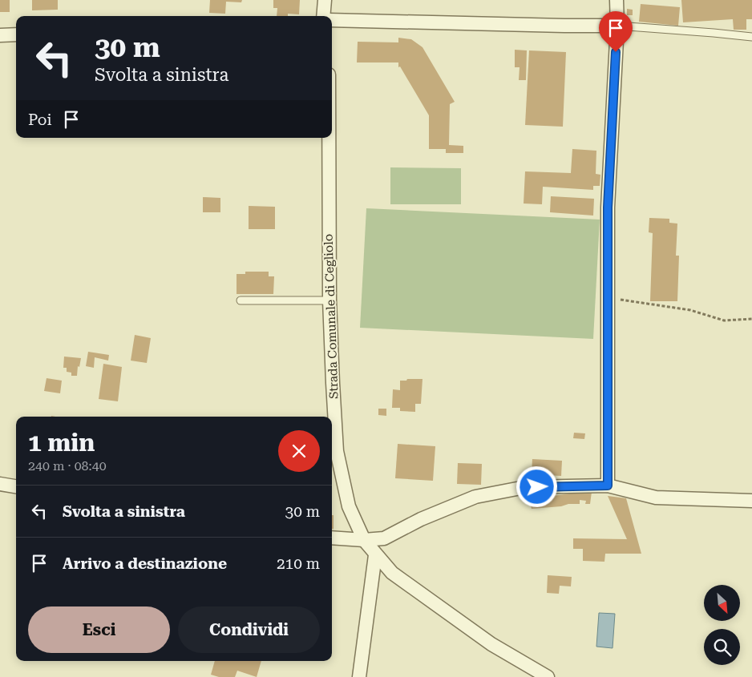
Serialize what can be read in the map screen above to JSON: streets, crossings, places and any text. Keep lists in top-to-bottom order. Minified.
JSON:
{"streets":{"street":["Strada Comunale di Cegliolo"]},"north":"bottom right","page":{"turn":["30 m","Svolta a sinistra"],"then":"Poi","heading":["1 min","240 m · 08:40"],"list":[{"name":"Svolta a sinistra","value":"30 m"},{"name":"Arrivo a destinazione","value":"210 m"}],"buttons":["Esci","Condividi"]}}
